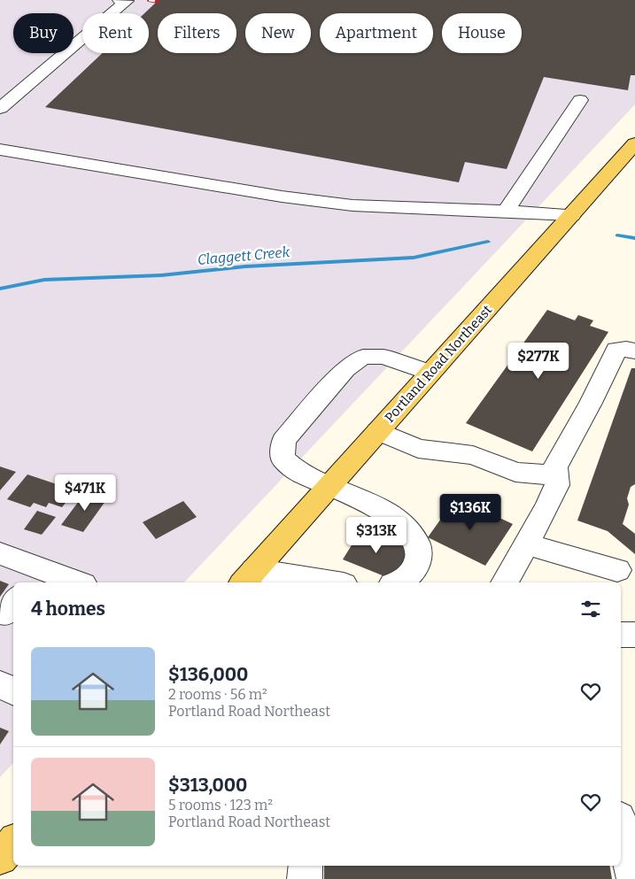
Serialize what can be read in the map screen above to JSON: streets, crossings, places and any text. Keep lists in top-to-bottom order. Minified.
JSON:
{"streets":{"main road":["Portland Road Northeast"]},"water":["Claggett Creek"],"page":{"chip":["Buy","Rent","Filters","New","Apartment","House"],"price":["$277K","$471K","$136K","$313K"],"heading":"4 homes","list":[{"name":"$136,000","note":"2 rooms · 56 m² · Portland Road Northeast"},{"name":"$313,000","note":"5 rooms · 123 m² · Portland Road Northeast"}]}}
